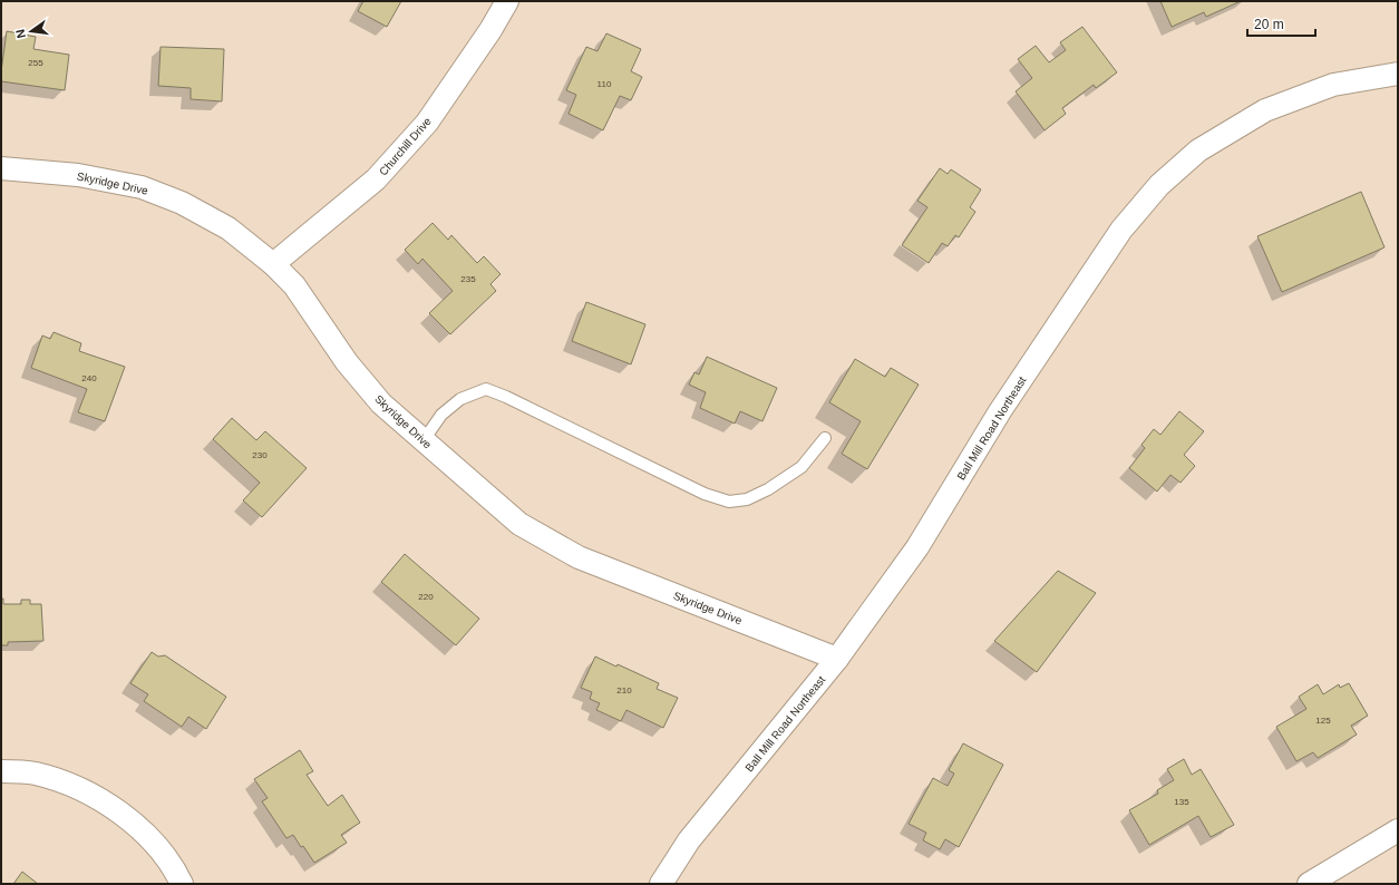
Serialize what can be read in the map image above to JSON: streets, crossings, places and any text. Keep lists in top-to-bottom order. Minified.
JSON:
{"streets":{"street":["Churchill Drive","Skyridge Drive","Ball Mill Road Northeast"]},"crossings":[["Churchill Drive","Skyridge Drive"],["Skyridge Drive","Ball Mill Road Northeast"]],"house_numbers":["255","110","235","240","230","220","210","125","135"],"scale_bar":"20 m","north":"left"}
